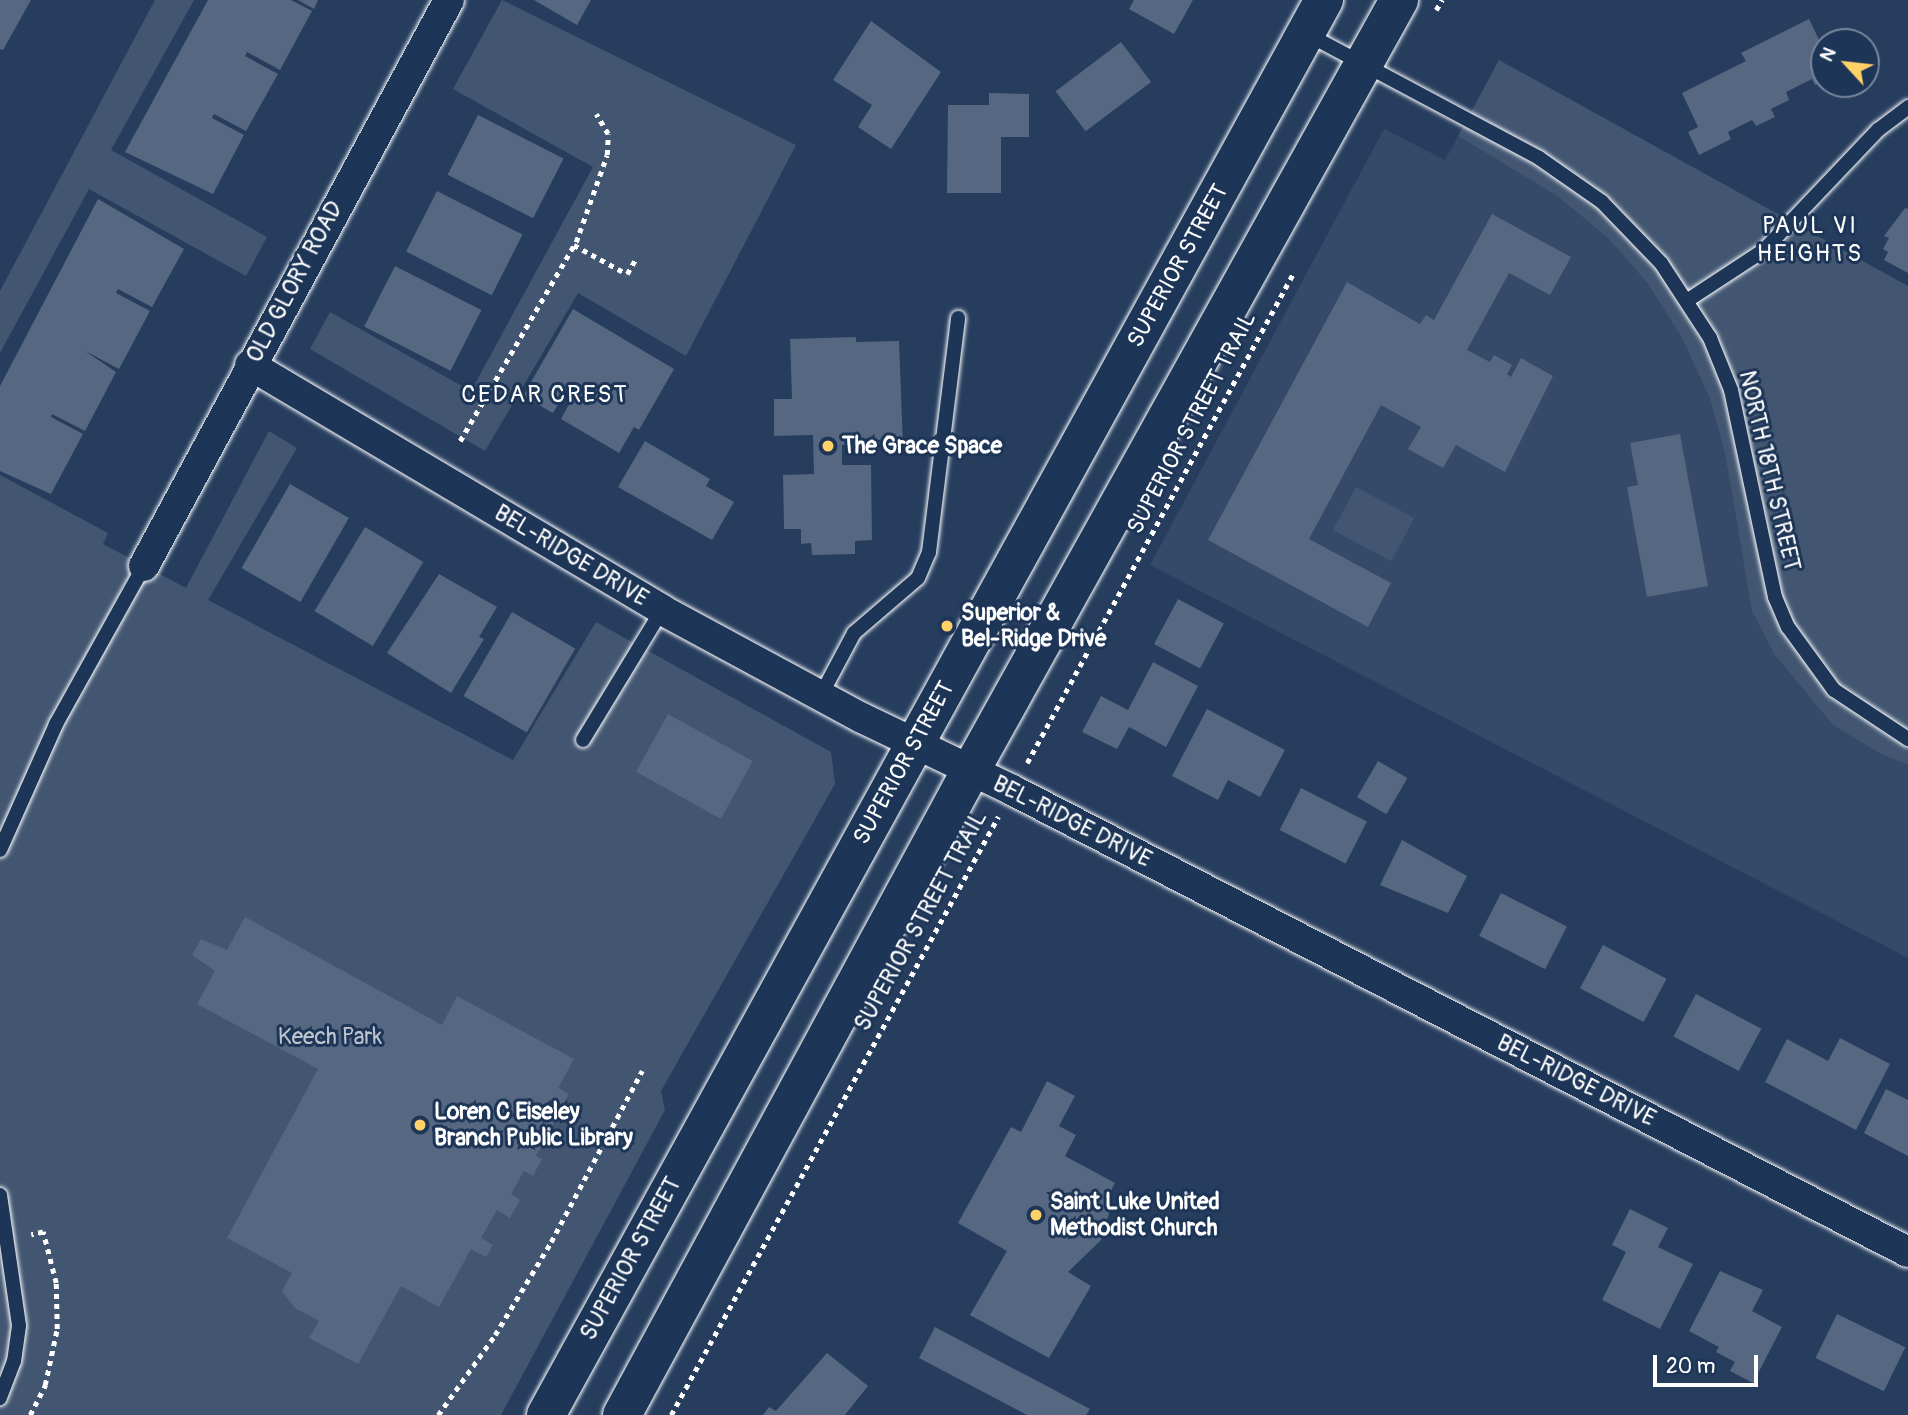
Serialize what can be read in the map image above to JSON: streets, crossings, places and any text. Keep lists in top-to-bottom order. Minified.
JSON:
{"streets":{"main road":["SUPERIOR STREET"],"street":["OLD GLORY ROAD","BEL-RIDGE DRIVE"],"lane":["NORTH 18TH STREET"],"path":["SUPERIOR STREET TRAIL"]},"crossings":[["SUPERIOR STREET","NORTH 18TH STREET"],["SUPERIOR STREET","BEL-RIDGE DRIVE"],["OLD GLORY ROAD","BEL-RIDGE DRIVE"],["SUPERIOR STREET TRAIL","BEL-RIDGE DRIVE"]],"districts":["PAUL VI HEIGHTS","CEDAR CREST"],"parks":["Keech Park"],"places":["The Grace Space","Superior & Bel‐Ridge Drive","Loren C Eiseley Branch Public Library","Saint Luke United Methodist Church"],"scale_bar":"20 m","north":"top left"}
